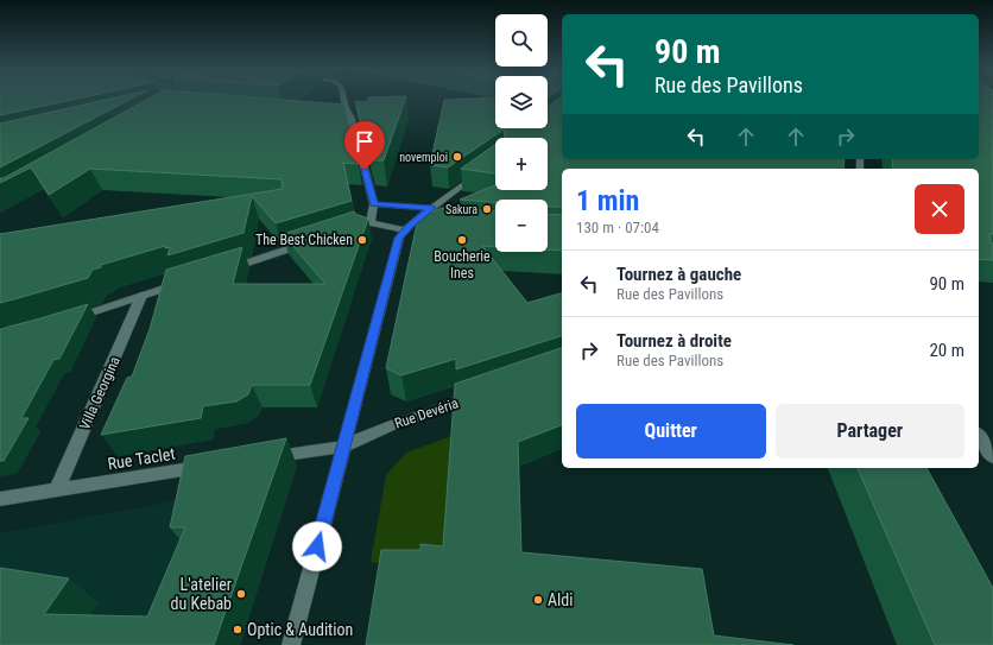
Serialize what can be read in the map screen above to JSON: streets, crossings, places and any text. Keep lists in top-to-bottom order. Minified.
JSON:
{"streets":{"street":["Villa Georgina","Rue Devéria","Rue Taclet"]},"crossings":[["Villa Georgina","Rue Taclet"]],"places":["novemploi","Sakura","The Best Chicken","Boucherie Ines","L'atelier du Kebab","Aldi","Optic & Audition"],"page":{"map_buttons":["+","−"],"turn":["90 m","Rue des Pavillons"],"heading":["1 min","130 m · 07:04"],"list":[{"name":"Tournez à gauche","note":"Rue des Pavillons","value":"90 m"},{"name":"Tournez à droite","note":"Rue des Pavillons","value":"20 m"}],"buttons":["Quitter","Partager"]}}
